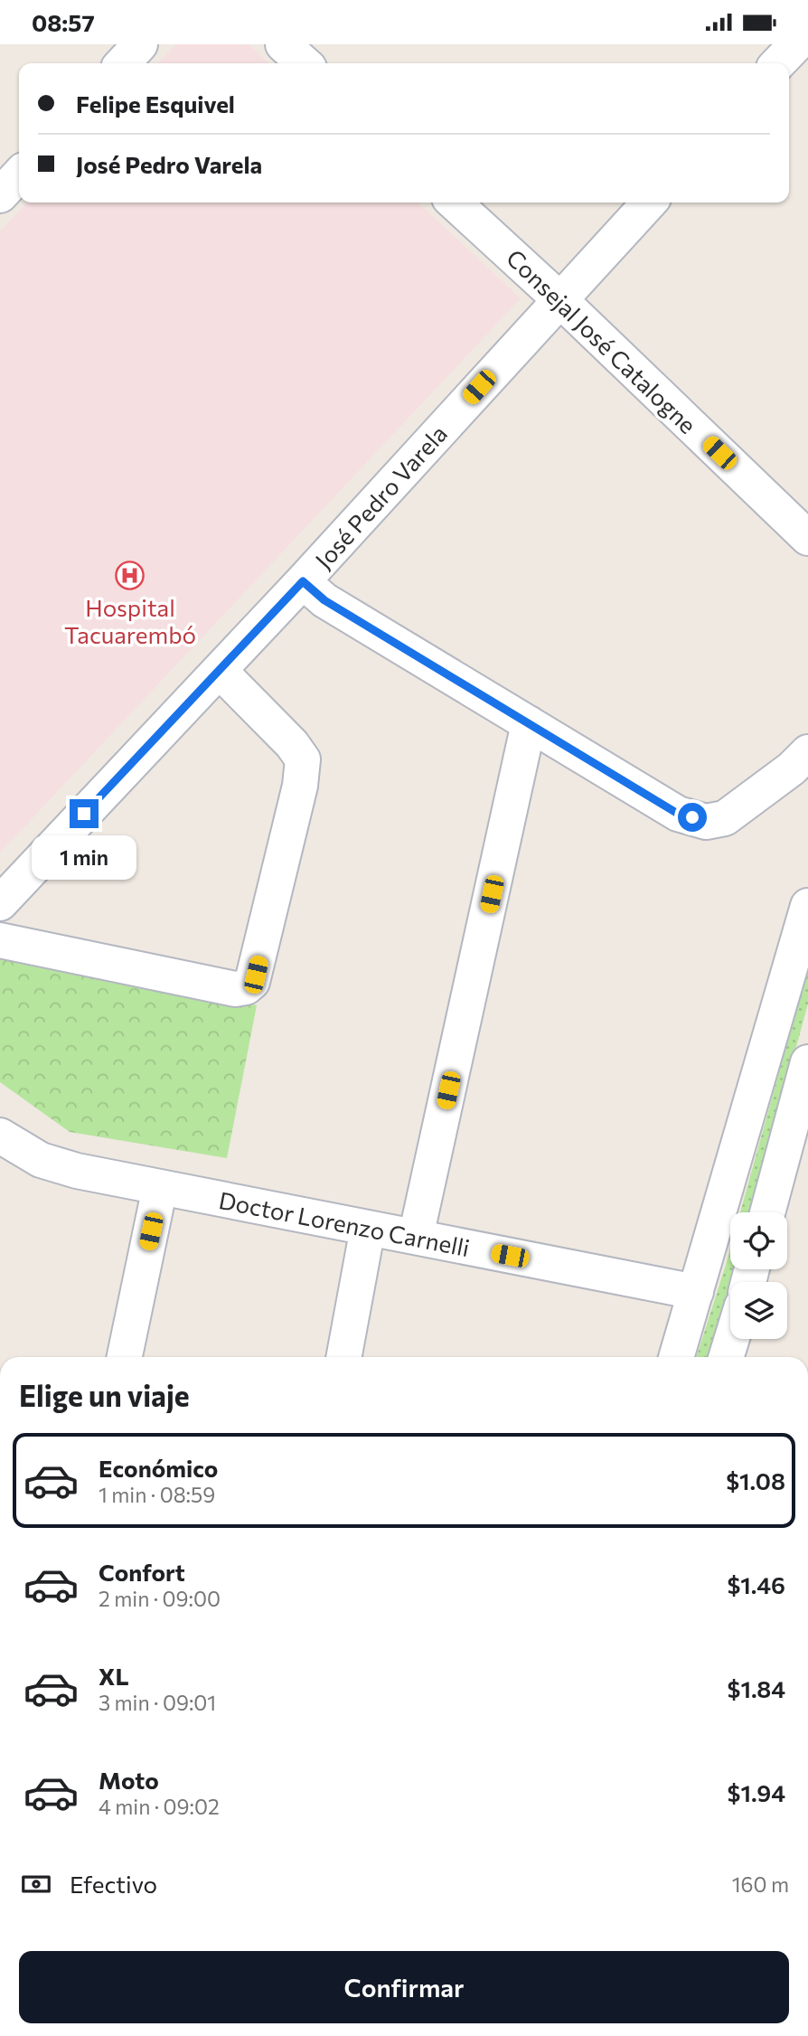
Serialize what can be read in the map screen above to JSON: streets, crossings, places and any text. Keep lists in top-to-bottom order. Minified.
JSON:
{"streets":{"street":["Consejal José Catalogne","José Pedro Varela","Doctor Lorenzo Carnelli"]},"crossings":[["Consejal José Catalogne","José Pedro Varela"]],"places":{"hospital":["Hospital Tacuarembó"]},"page":{"status":"08:57","banner":["Felipe Esquivel","José Pedro Varela"],"bubble":"1 min","heading":"Elige un viaje","list":[{"name":"Económico","note":"1 min · 08:59","value":"$1.08"},{"name":"Confort","note":"2 min · 09:00","value":"$1.46"},{"name":"XL","note":"3 min · 09:01","value":"$1.84"},{"name":"Moto","note":"4 min · 09:02","value":"$1.94"}],"pay":["Efectivo","160 m"],"buttons":"Confirmar"}}
